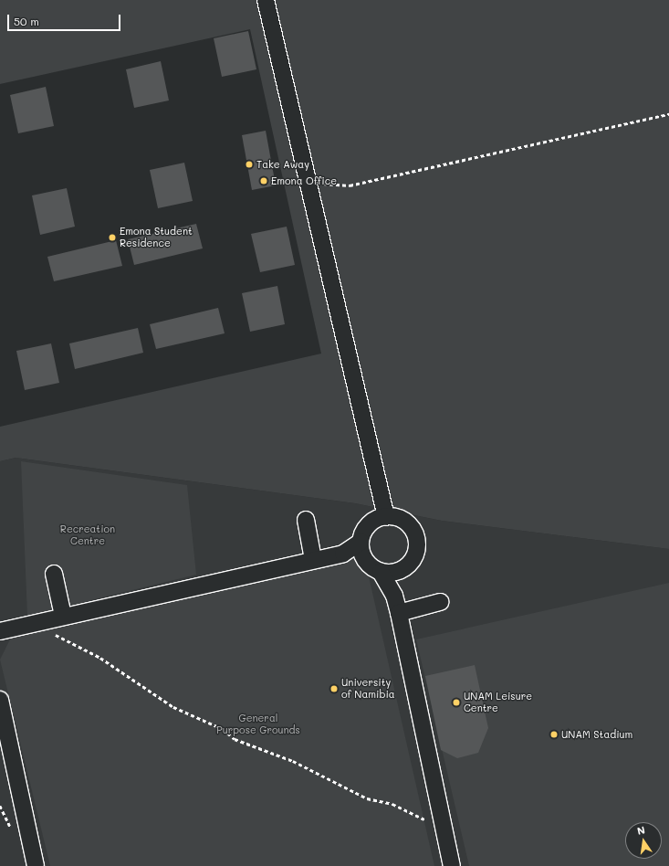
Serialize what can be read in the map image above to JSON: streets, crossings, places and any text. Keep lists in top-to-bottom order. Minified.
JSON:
{"parks":["Recreation Centre","General Purpose Grounds"],"places":["Take Away","Emona Office","Emona Student Residence","University of Namibia","UNAM Leisure Centre","UNAM Stadium"],"scale_bar":"50 m","north":"top"}
